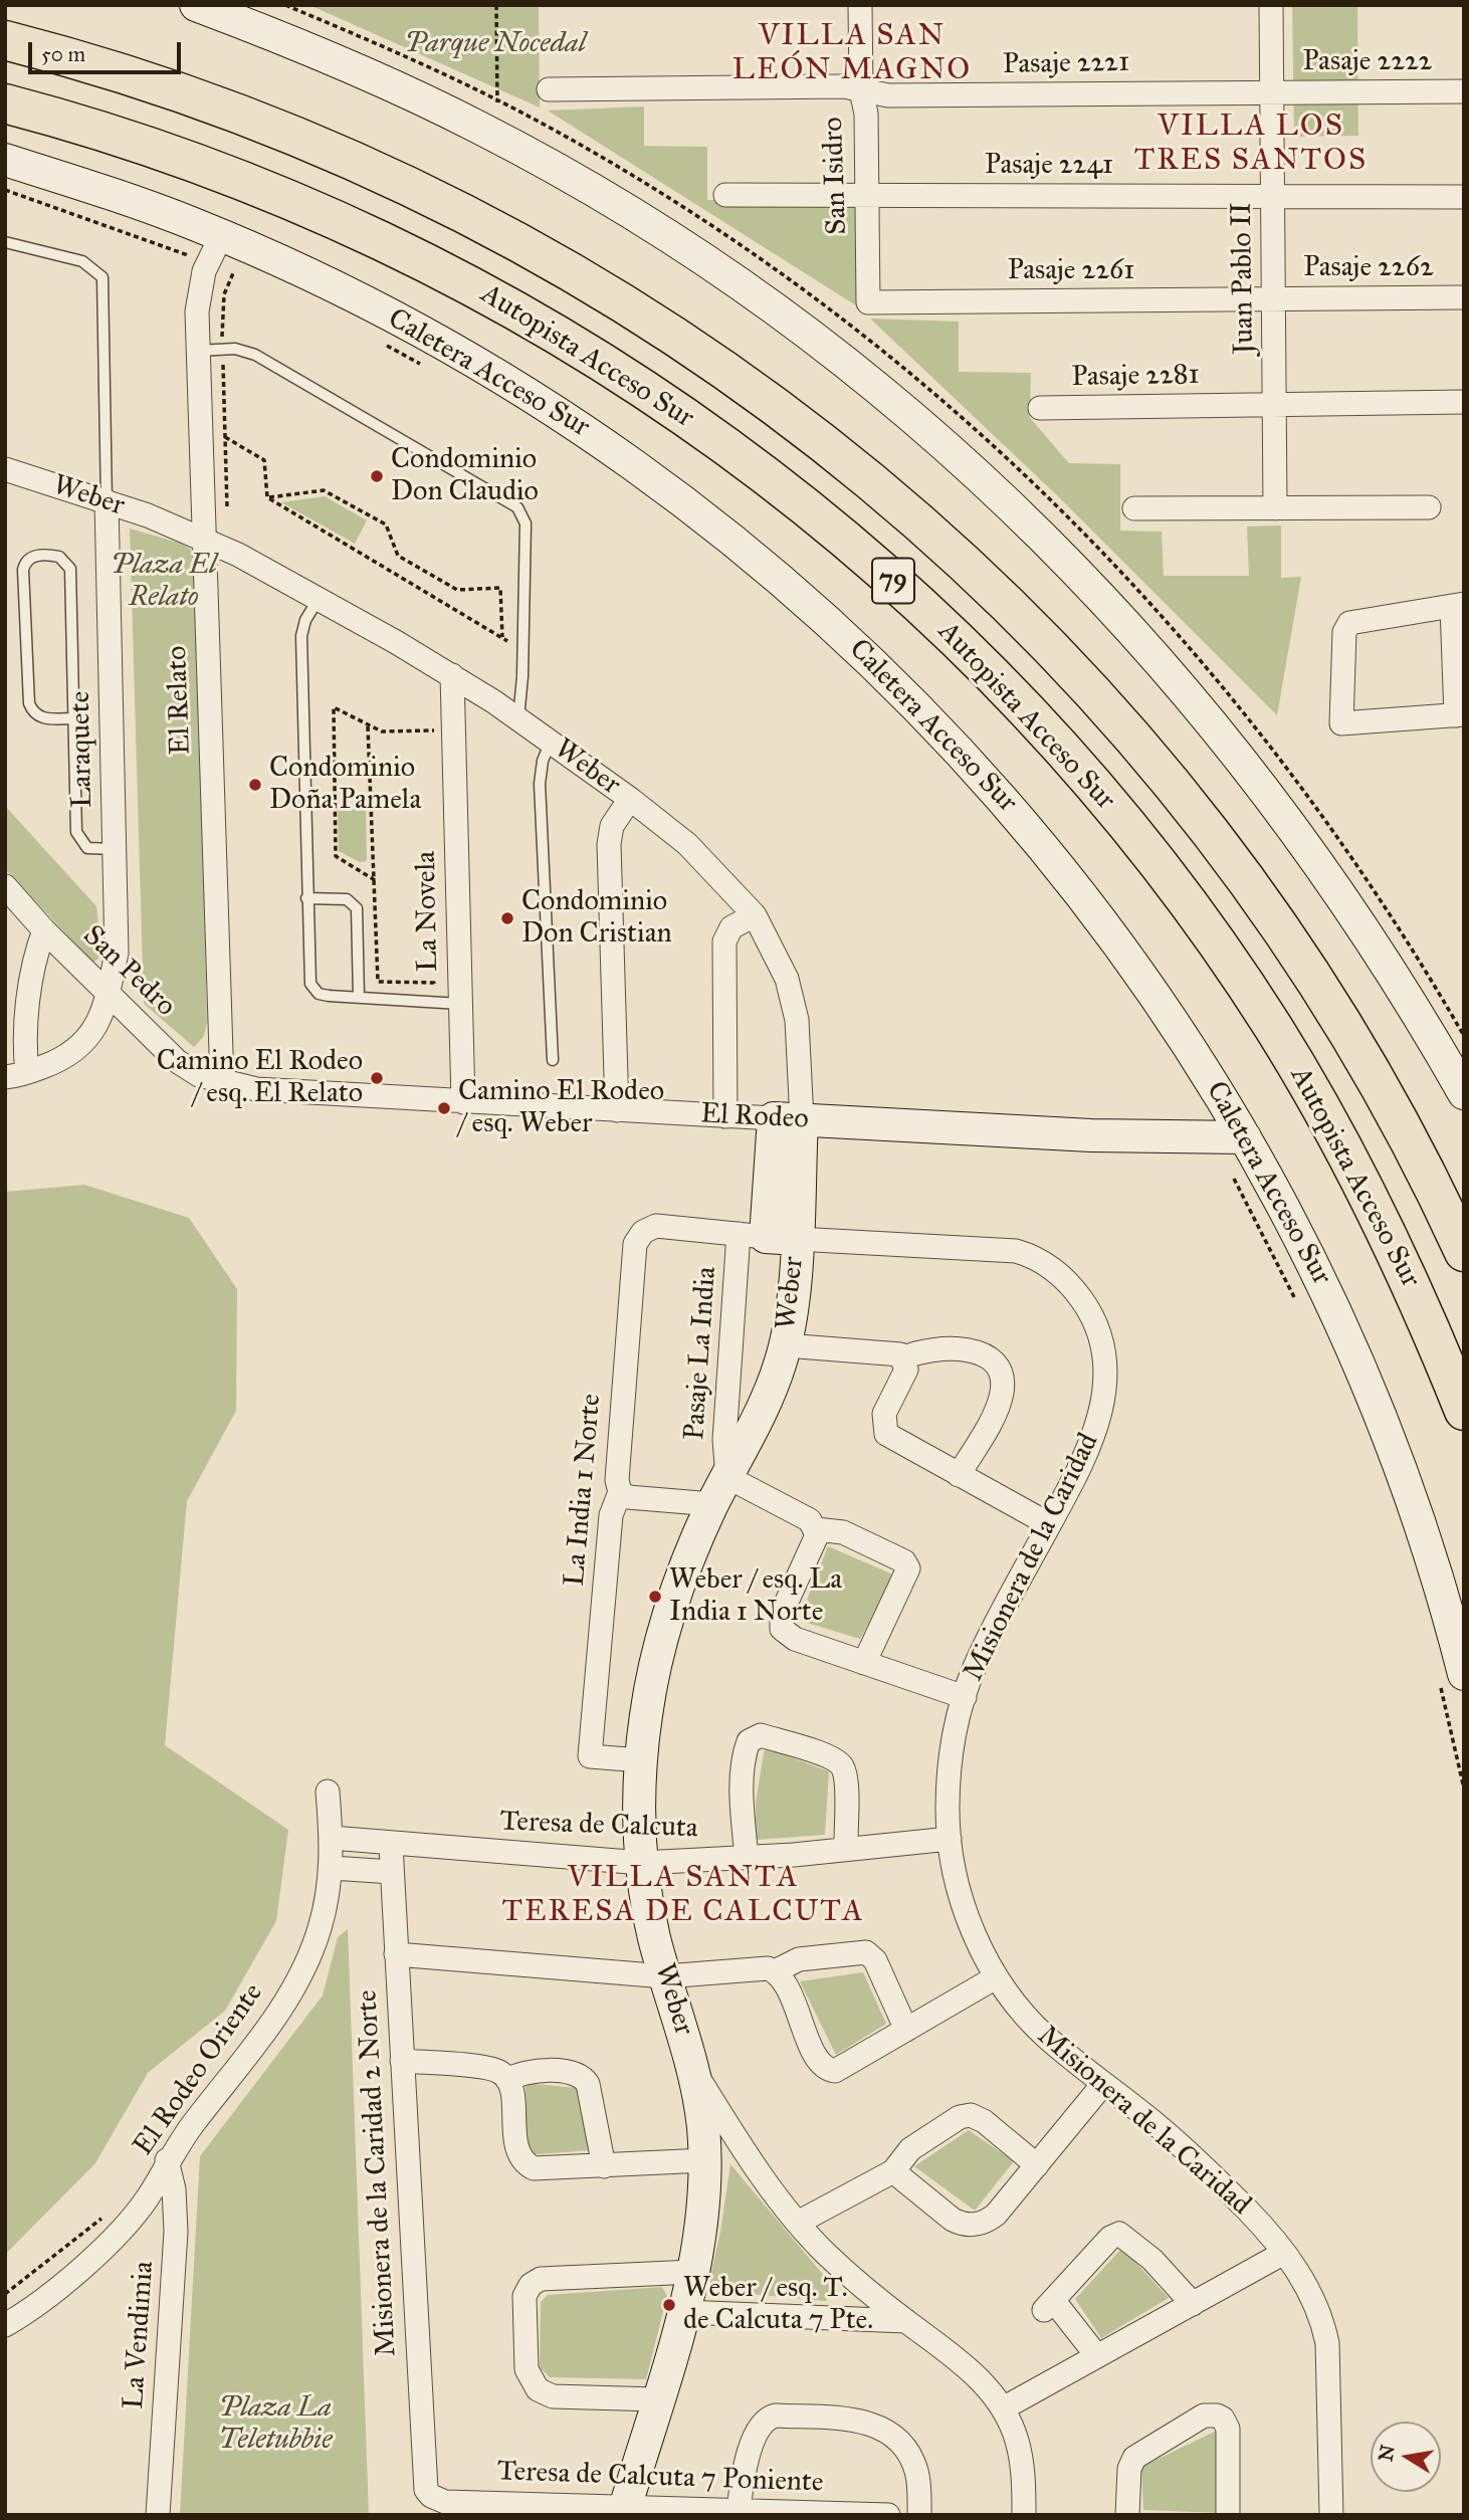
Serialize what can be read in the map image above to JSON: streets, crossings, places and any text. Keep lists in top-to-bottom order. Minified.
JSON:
{"streets":{"highway":["Autopista Acceso Sur","79"],"main road":["Caletera Acceso Sur","Weber","El Rodeo","Misionera de la Caridad"],"street":["Pasaje 2222","Pasaje 2221","Pasaje 2241","San Isidro","Pasaje 2262","Pasaje 2261","Juan Pablo II","Pasaje 2281","El Relato","Laraquete","La Novela","San Pedro","Pasaje La India","La India 1 Norte","Teresa de Calcuta","El Rodeo Oriente","Misionera de la Caridad 2 Norte","La Vendimia","Teresa de Calcuta 7 Poniente"]},"crossings":[["Pasaje 2222","Pasaje 2221"],["Pasaje 2222","Juan Pablo II"],["Pasaje 2221","San Isidro"],["Pasaje 2221","Juan Pablo II"],["Pasaje 2241","San Isidro"],["Pasaje 2241","Juan Pablo II"],["San Isidro","Pasaje 2261"],["Pasaje 2262","Pasaje 2261"],["Pasaje 2262","Juan Pablo II"],["Pasaje 2261","Juan Pablo II"],["Juan Pablo II","Pasaje 2281"],["Caletera Acceso Sur","El Relato"],["Caletera Acceso Sur","El Rodeo"],["Weber","El Relato"],["Weber","Laraquete"],["Weber","La Novela"],["Weber","El Rodeo"],["Weber","Pasaje La India"],["Weber","La India 1 Norte"],["Weber","Misionera de la Caridad"],["Weber","Teresa de Calcuta"],["Weber","Teresa de Calcuta 7 Poniente"],["El Relato","San Pedro"],["El Relato","El Rodeo"],["Laraquete","San Pedro"],["La Novela","El Rodeo"],["San Pedro","El Rodeo"],["Pasaje La India","La India 1 Norte"],["Pasaje La India","Misionera de la Caridad"],["La India 1 Norte","Misionera de la Caridad"],["Misionera de la Caridad","Teresa de Calcuta"],["Teresa de Calcuta","El Rodeo Oriente"],["Teresa de Calcuta","Misionera de la Caridad 2 Norte"],["El Rodeo Oriente","La Vendimia"],["Misionera de la Caridad 2 Norte","Teresa de Calcuta 7 Poniente"]],"districts":["VILLA SAN LEÓN MAGNO","VILLA LOS TRES SANTOS","VILLA SANTA TERESA DE CALCUTA"],"parks":["Parque Nocedal","Plaza El Relato","Plaza La Teletubbie"],"places":["Condominio Don Claudio","Condominio Doña Pamela","Condominio Don Cristian","Camino El Rodeo / esq. El Relato","Camino El Rodeo / esq. Weber","Weber / esq. La India 1 Norte","Weber / esq. T. de Calcuta 7 Pte."],"scale_bar":"50 m","north":"left"}
